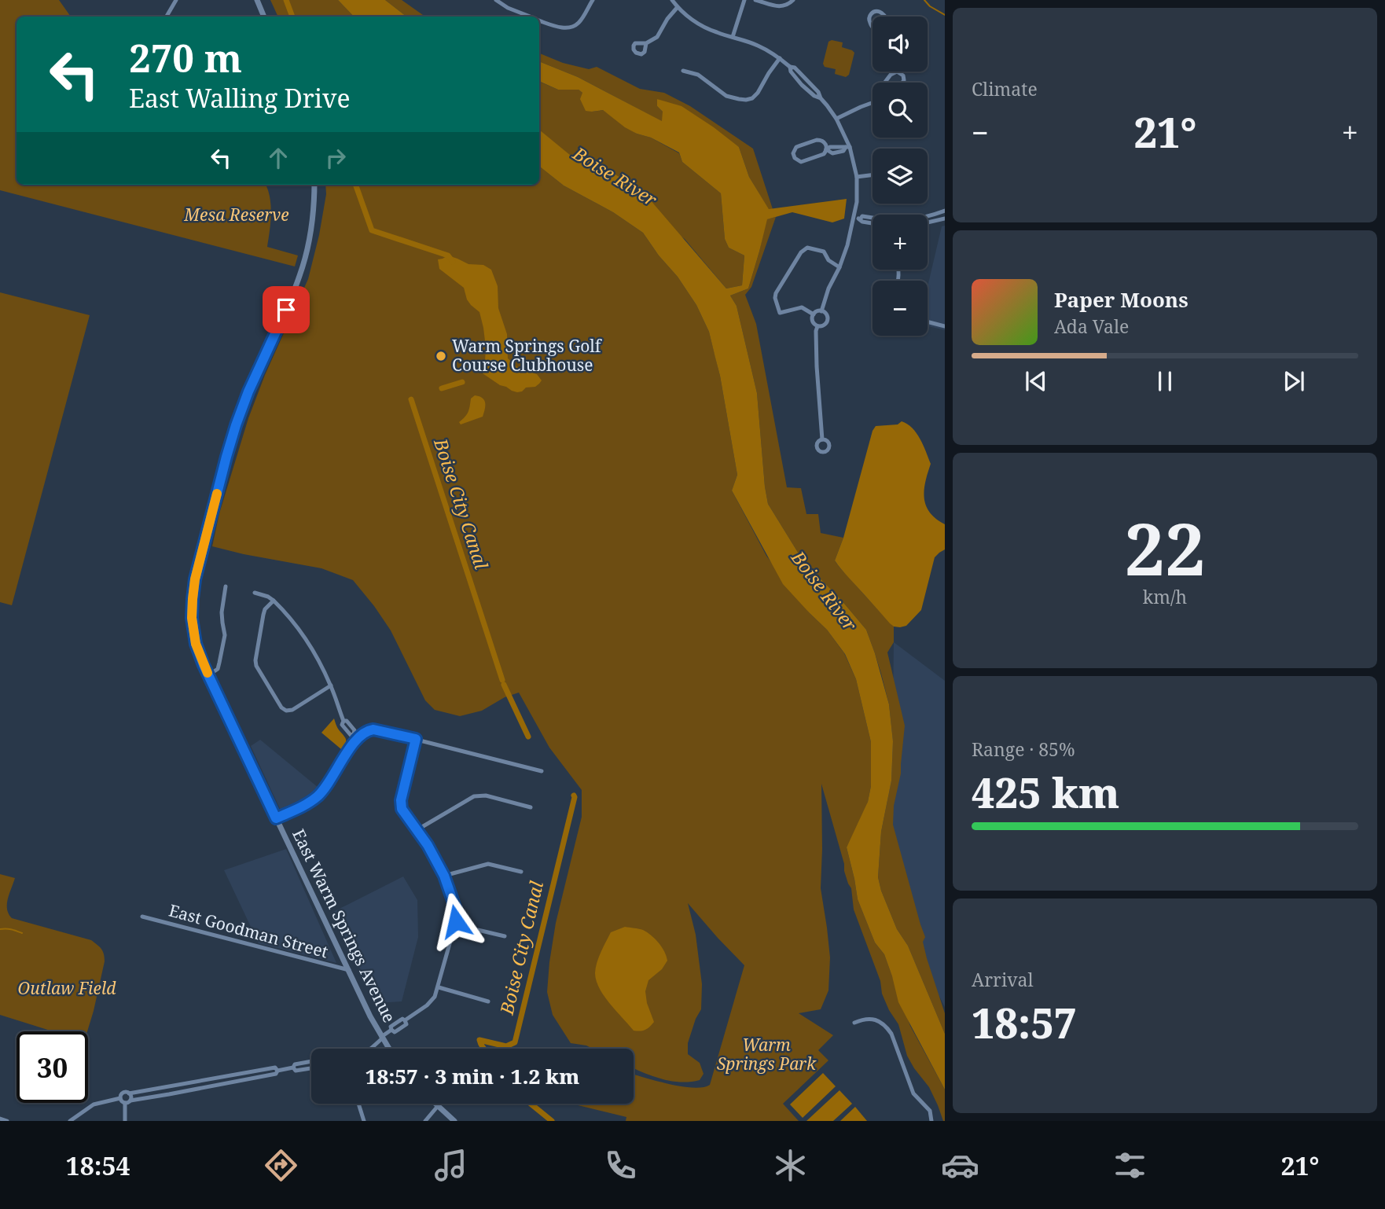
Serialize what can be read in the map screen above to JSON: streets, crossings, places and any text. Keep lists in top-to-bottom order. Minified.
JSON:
{"streets":{"street":["East Warm Springs Avenue","East Goodman Street"]},"crossings":[["East Warm Springs Avenue","East Goodman Street"]],"water":["Boise River","Boise City Canal"],"parks":["Mesa Reserve","Outlaw Field","Warm Springs Park"],"places":["Warm Springs Golf Course Clubhouse"],"page":{"tile":["Climate",["22","km/h"],["Range · 85%","425 km"],["Arrival","18:57"]],"map_buttons":["+","−"],"turn":["270 m","East Walling Drive"],"heat":["−","21°","+"],"song":["Paper Moons","Ada Vale"],"limit":"30","trip":"18:57 · 3 min · 1.2 km","tabs":["18:54","21°"]}}
